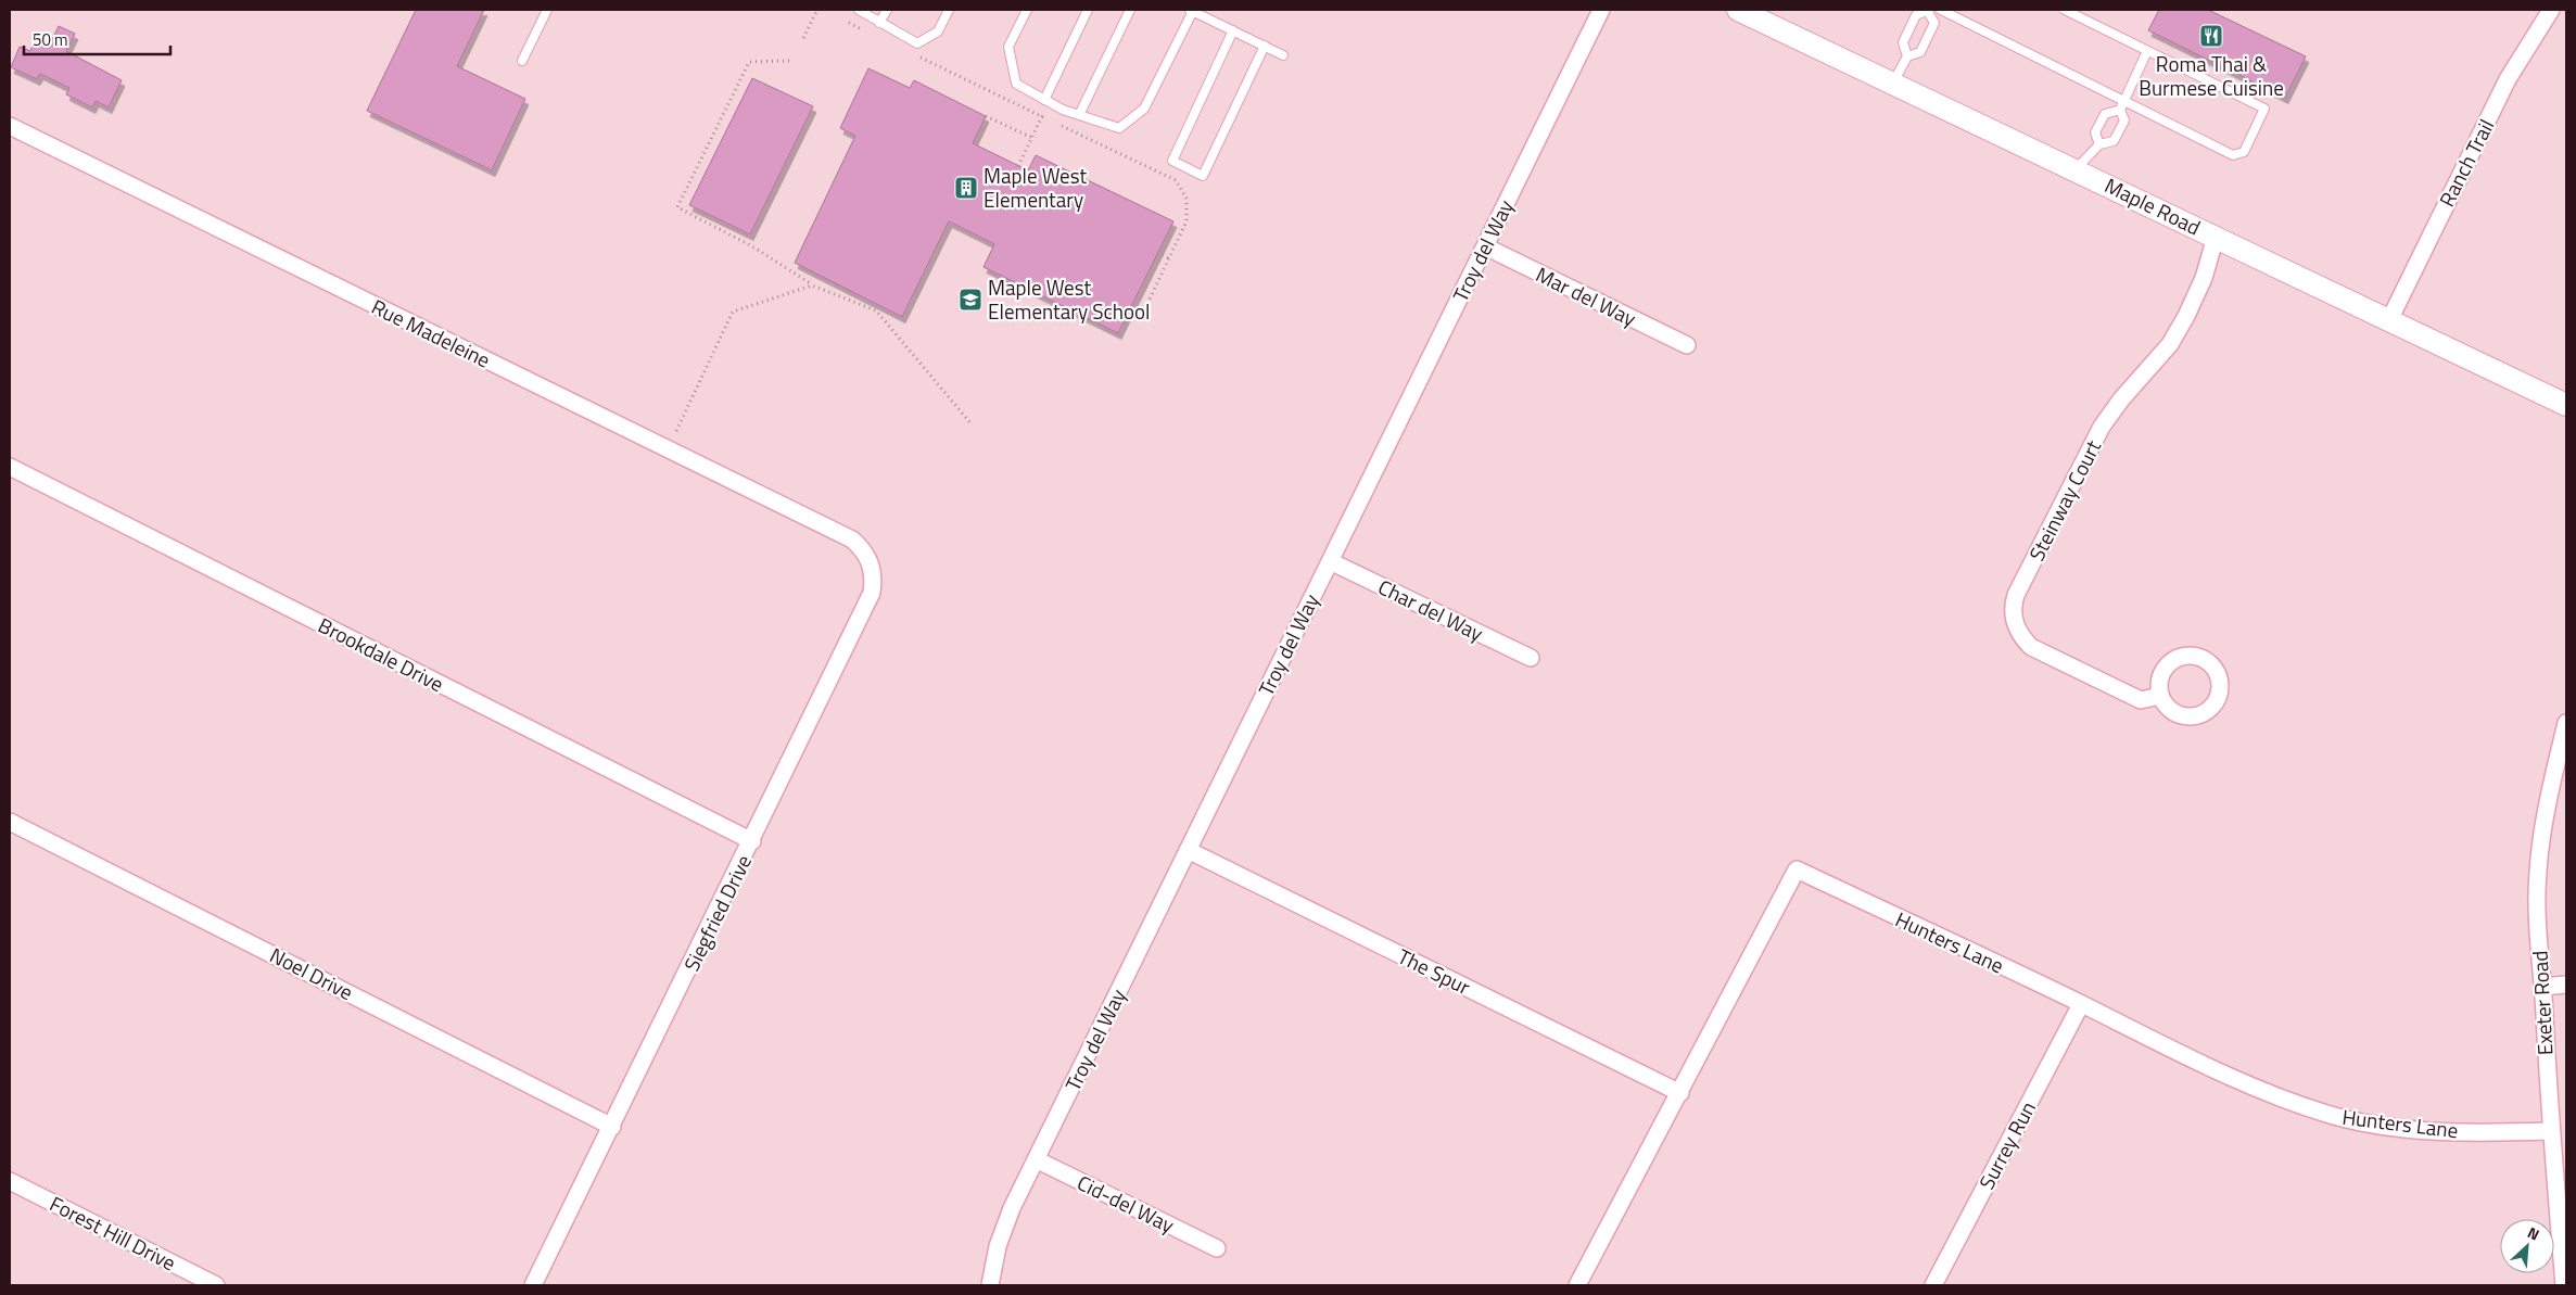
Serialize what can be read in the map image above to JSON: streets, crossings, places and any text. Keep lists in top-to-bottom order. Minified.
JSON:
{"streets":{"main road":["Maple Road"],"street":["Ranch Trail","Troy del Way","Mar del Way","Rue Madeleine","Steinway Court","Char del Way","Brookdale Drive","Siegfried Drive","Hunters Lane","The Spur","Noel Drive","Exeter Road","Surrey Run","Cid-del Way","Forest Hill Drive"]},"crossings":[["Ranch Trail","Maple Road"],["Maple Road","Steinway Court"],["Troy del Way","Mar del Way"],["Troy del Way","Char del Way"],["Troy del Way","The Spur"],["Troy del Way","Cid-del Way"],["Rue Madeleine","Siegfried Drive"],["Brookdale Drive","Siegfried Drive"],["Siegfried Drive","Noel Drive"],["Hunters Lane","The Spur"],["Hunters Lane","Exeter Road"],["Hunters Lane","Surrey Run"]],"places":{"restaurant":["Roma Thai & Burmese Cuisine"],"building":["Maple West Elementary"],"school or university":["Maple West Elementary School"]},"scale_bar":"50 m","north":"top right"}
